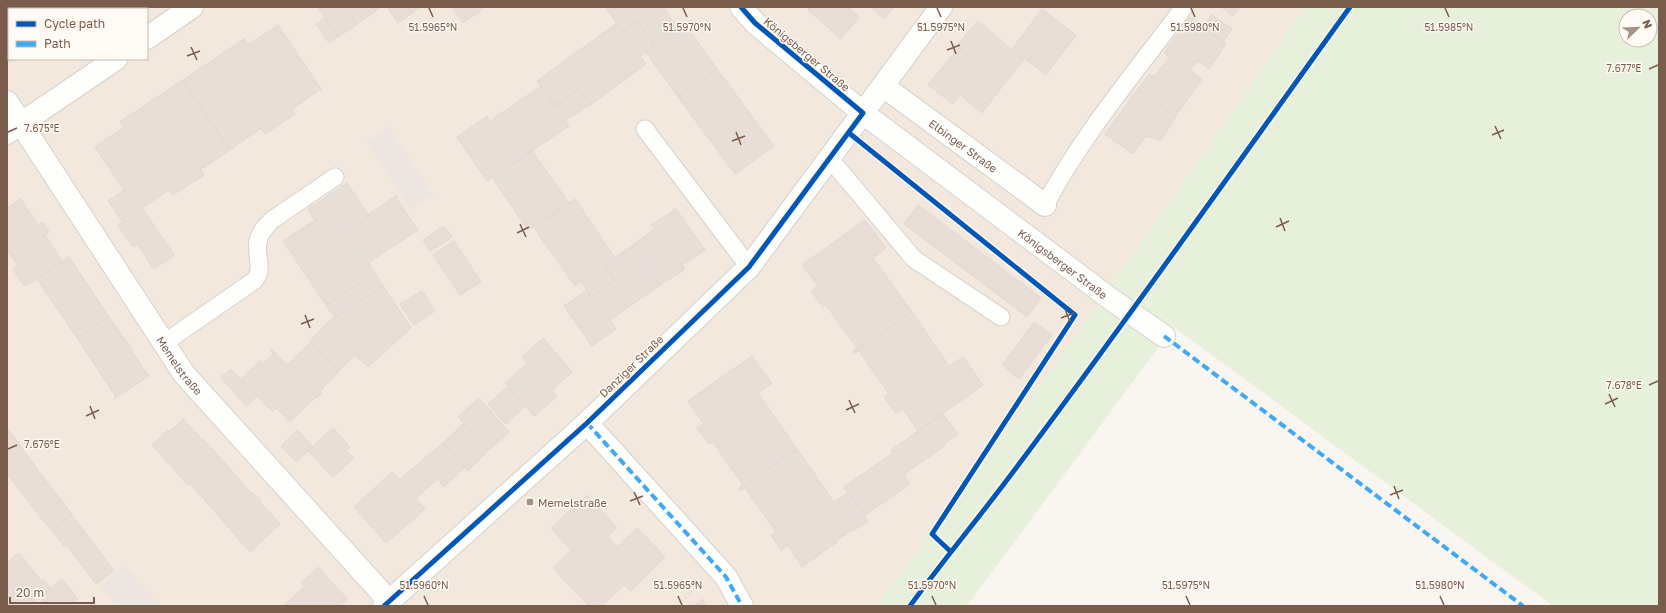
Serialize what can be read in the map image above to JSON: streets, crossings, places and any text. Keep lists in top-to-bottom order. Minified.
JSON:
{"streets":{"street":["Königsberger Straße","Elbinger Straße","Memelstraße","Danziger Straße"]},"crossings":[["Königsberger Straße","Danziger Straße"],["Elbinger Straße","Danziger Straße"],["Memelstraße","Danziger Straße"]],"places":{"transit":["Memelstraße"]},"legend":["Cycle path","Path"],"scale_bar":"20 m","north":"top right","coordinates":["51.5965°N","51.5970°N","51.5975°N","51.5980°N","51.5985°N","7.677°E","7.675°E","7.678°E","7.676°E","51.5960°N"]}
